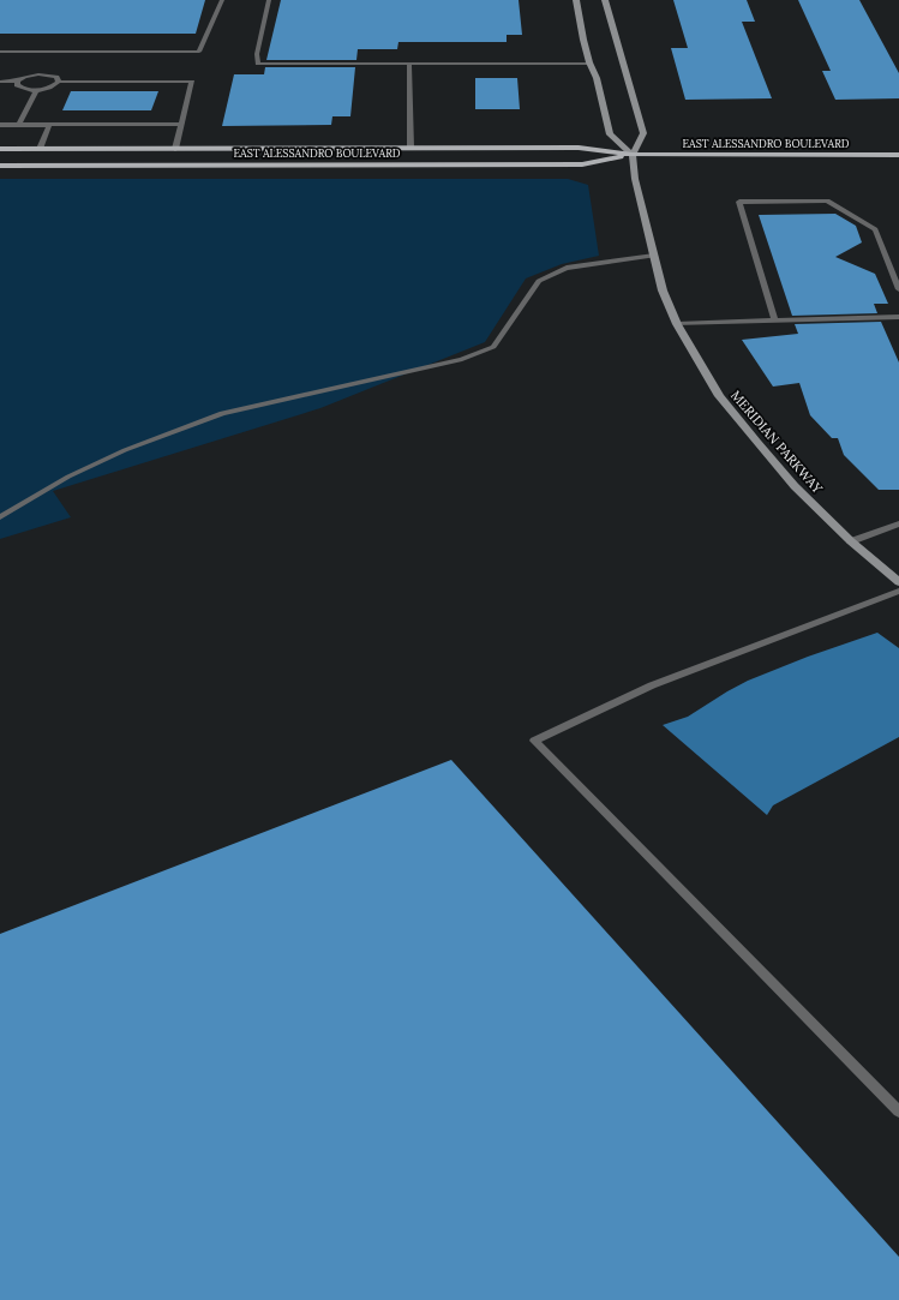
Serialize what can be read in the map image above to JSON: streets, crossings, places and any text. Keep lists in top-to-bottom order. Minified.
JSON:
{"streets":{"main road":["EAST ALESSANDRO BOULEVARD","MERIDIAN PARKWAY"]},"crossings":[["EAST ALESSANDRO BOULEVARD","MERIDIAN PARKWAY"]]}
